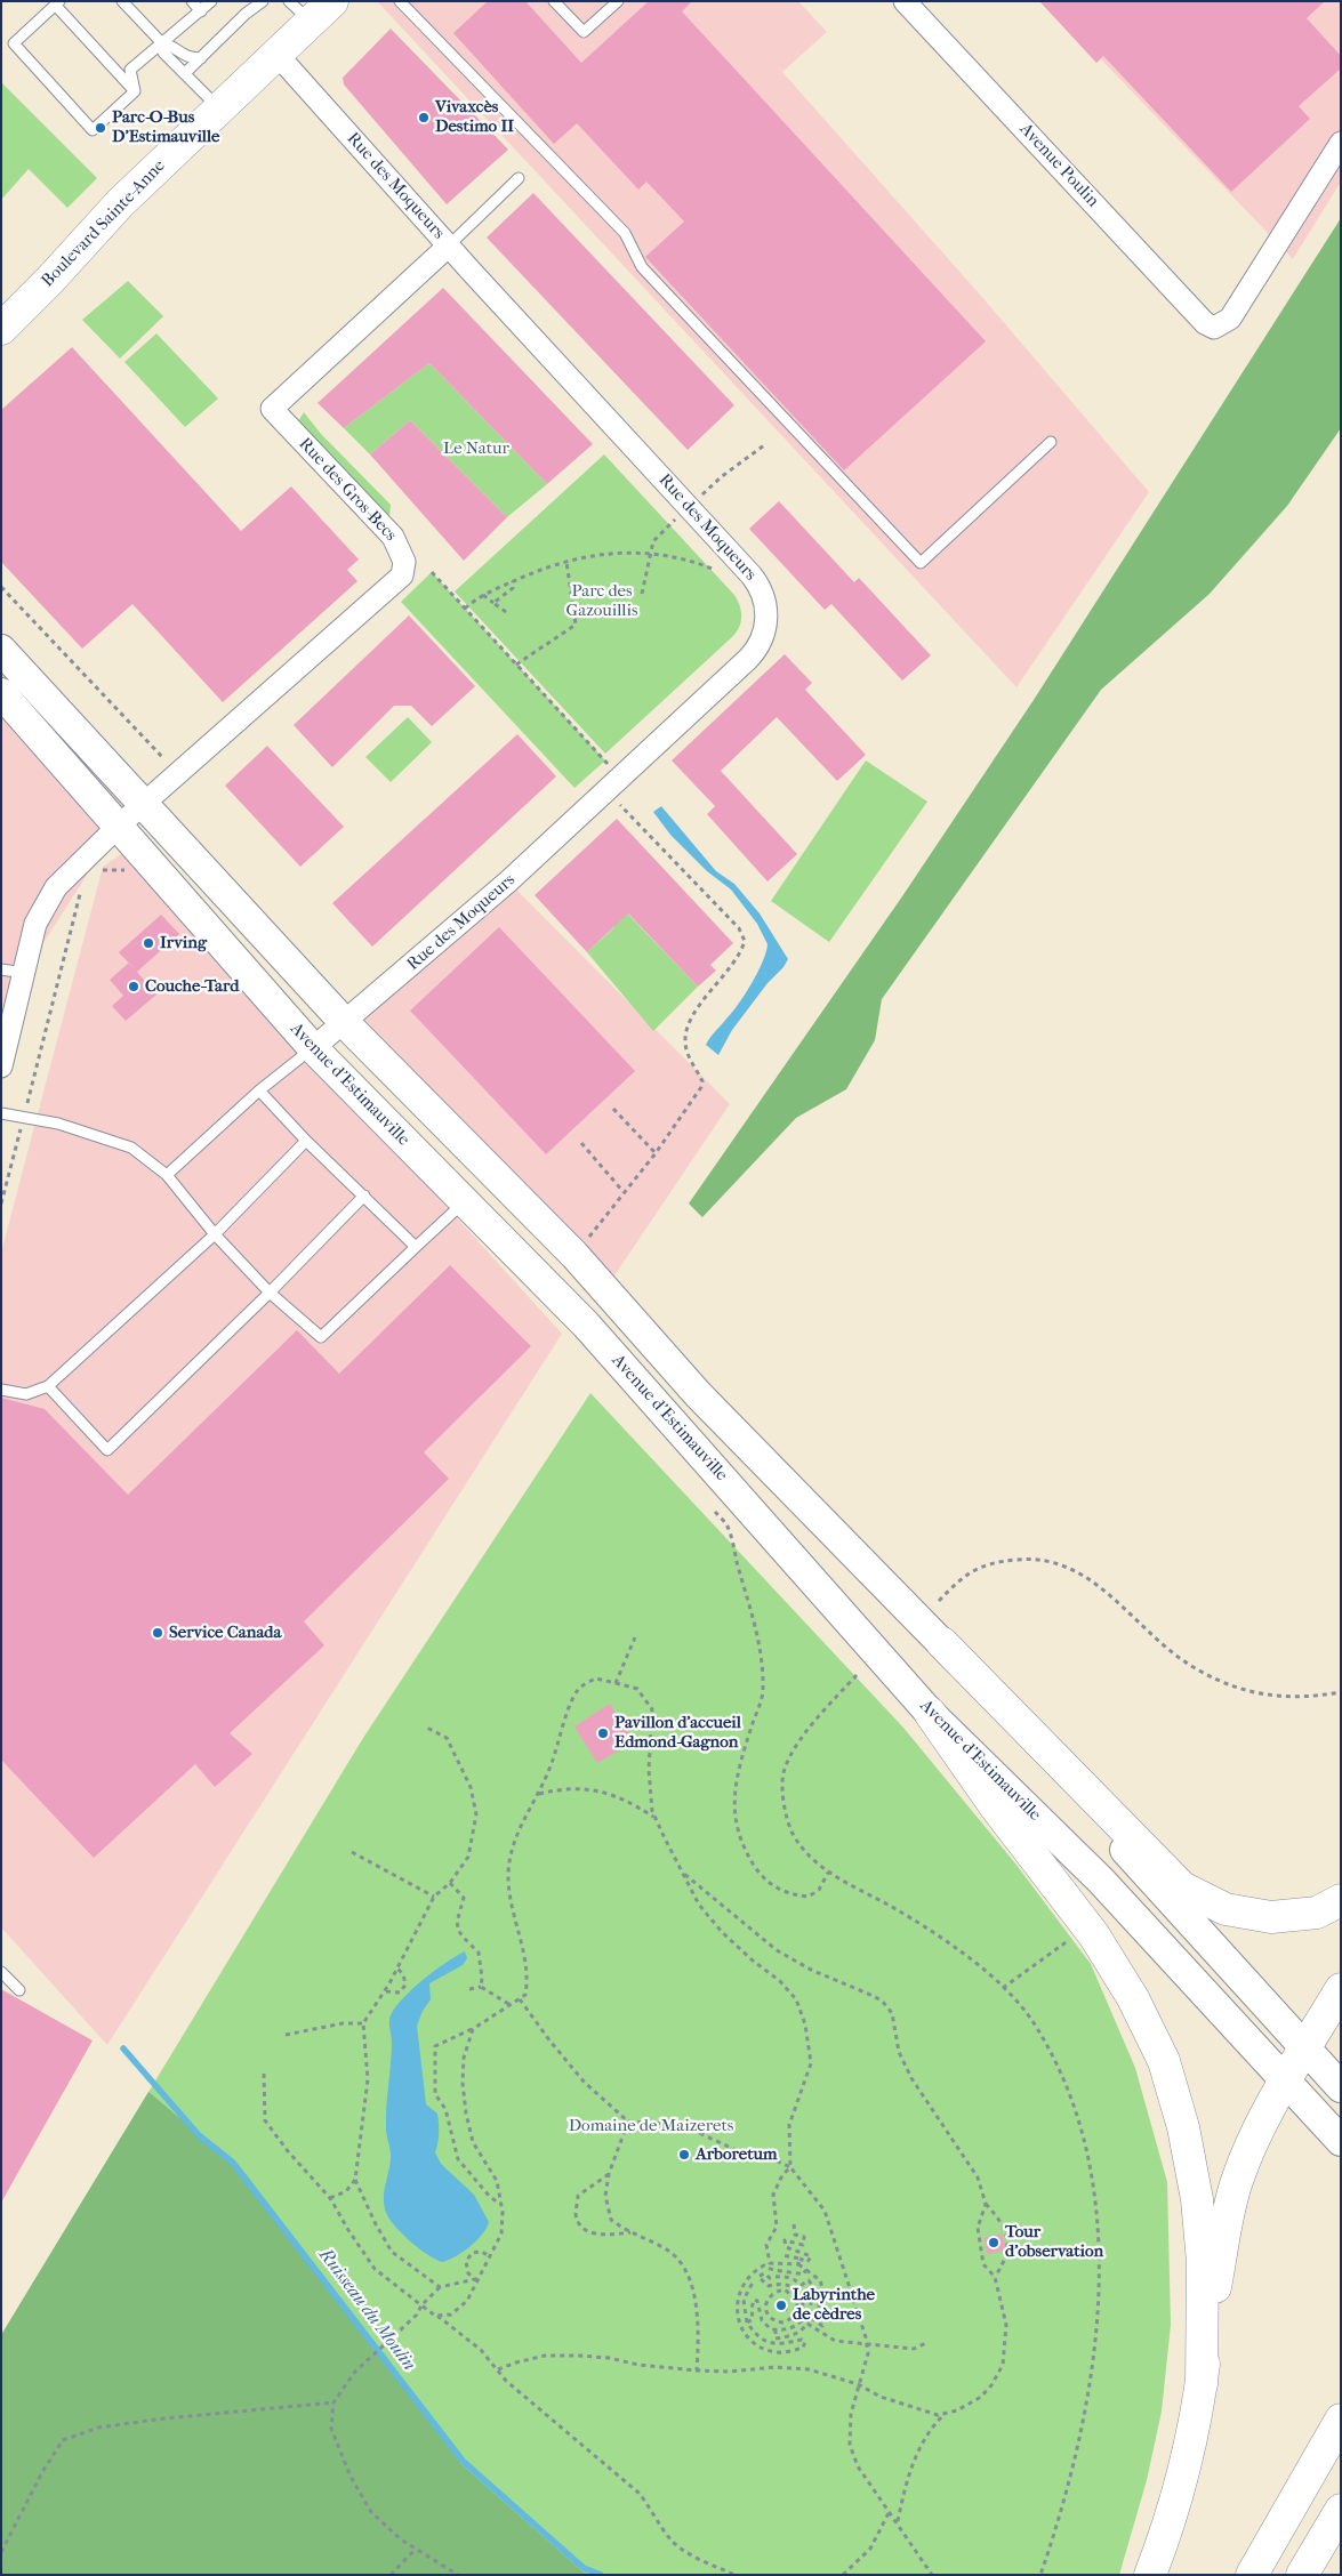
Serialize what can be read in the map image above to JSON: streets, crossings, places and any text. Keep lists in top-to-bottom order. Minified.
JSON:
{"streets":{"main road":["Boulevard Sainte-Anne","Avenue d'Estimauville"],"street":["Avenue Poulin","Rue des Moqueurs","Rue des Gros-Becs"]},"crossings":[["Rue des Moqueurs","Boulevard Sainte-Anne"],["Rue des Moqueurs","Rue des Gros-Becs"],["Rue des Moqueurs","Avenue d'Estimauville"],["Rue des Gros-Becs","Avenue d'Estimauville"]],"water":["Ruisseau du Moulin"],"parks":["Le Natur","Parc des Gazouillis","Domaine de Maizerets"],"places":["Vivaxcès Destimo II","Parc-O-Bus D'Estimauville","Irving","Couche-Tard","Service Canada","Pavillon d'accueil Edmond-Gagnon","Arboretum","Tour d'observation","Labyrinthe de cèdres"]}
